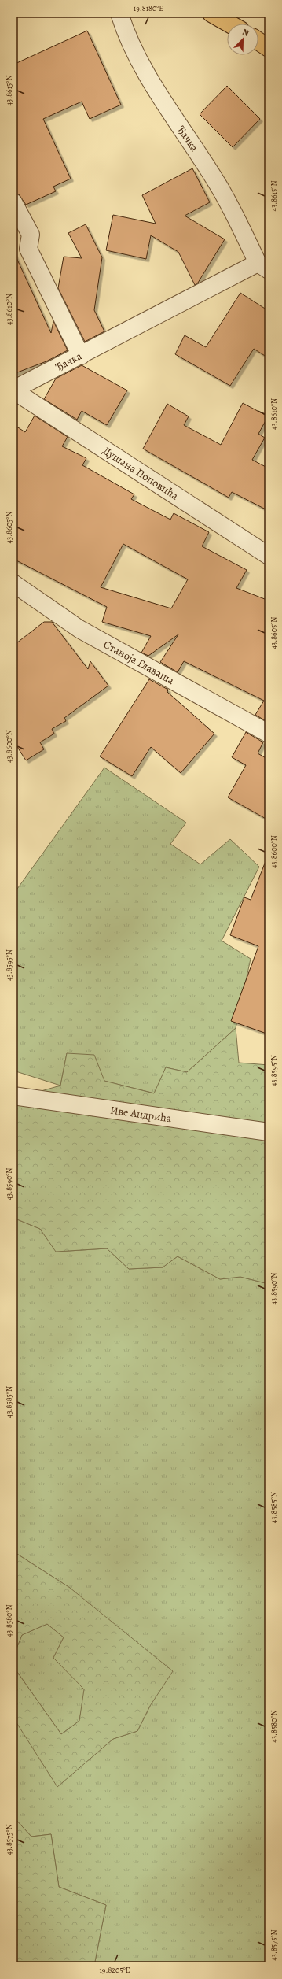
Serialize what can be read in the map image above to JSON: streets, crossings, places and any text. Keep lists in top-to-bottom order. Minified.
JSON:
{"streets":{"street":["Ђачка","Душана Поповића","Станоја Главаша","Иве Андрића"]},"crossings":[["Ђачка","Душана Поповића"]],"north":"top right","coordinates":["19.8180°E","43.8615°N","43.8610°N","43.8605°N","43.8600°N","43.8595°N","43.8590°N","43.8585°N","43.8580°N","43.8575°N","19.8205°E"]}
